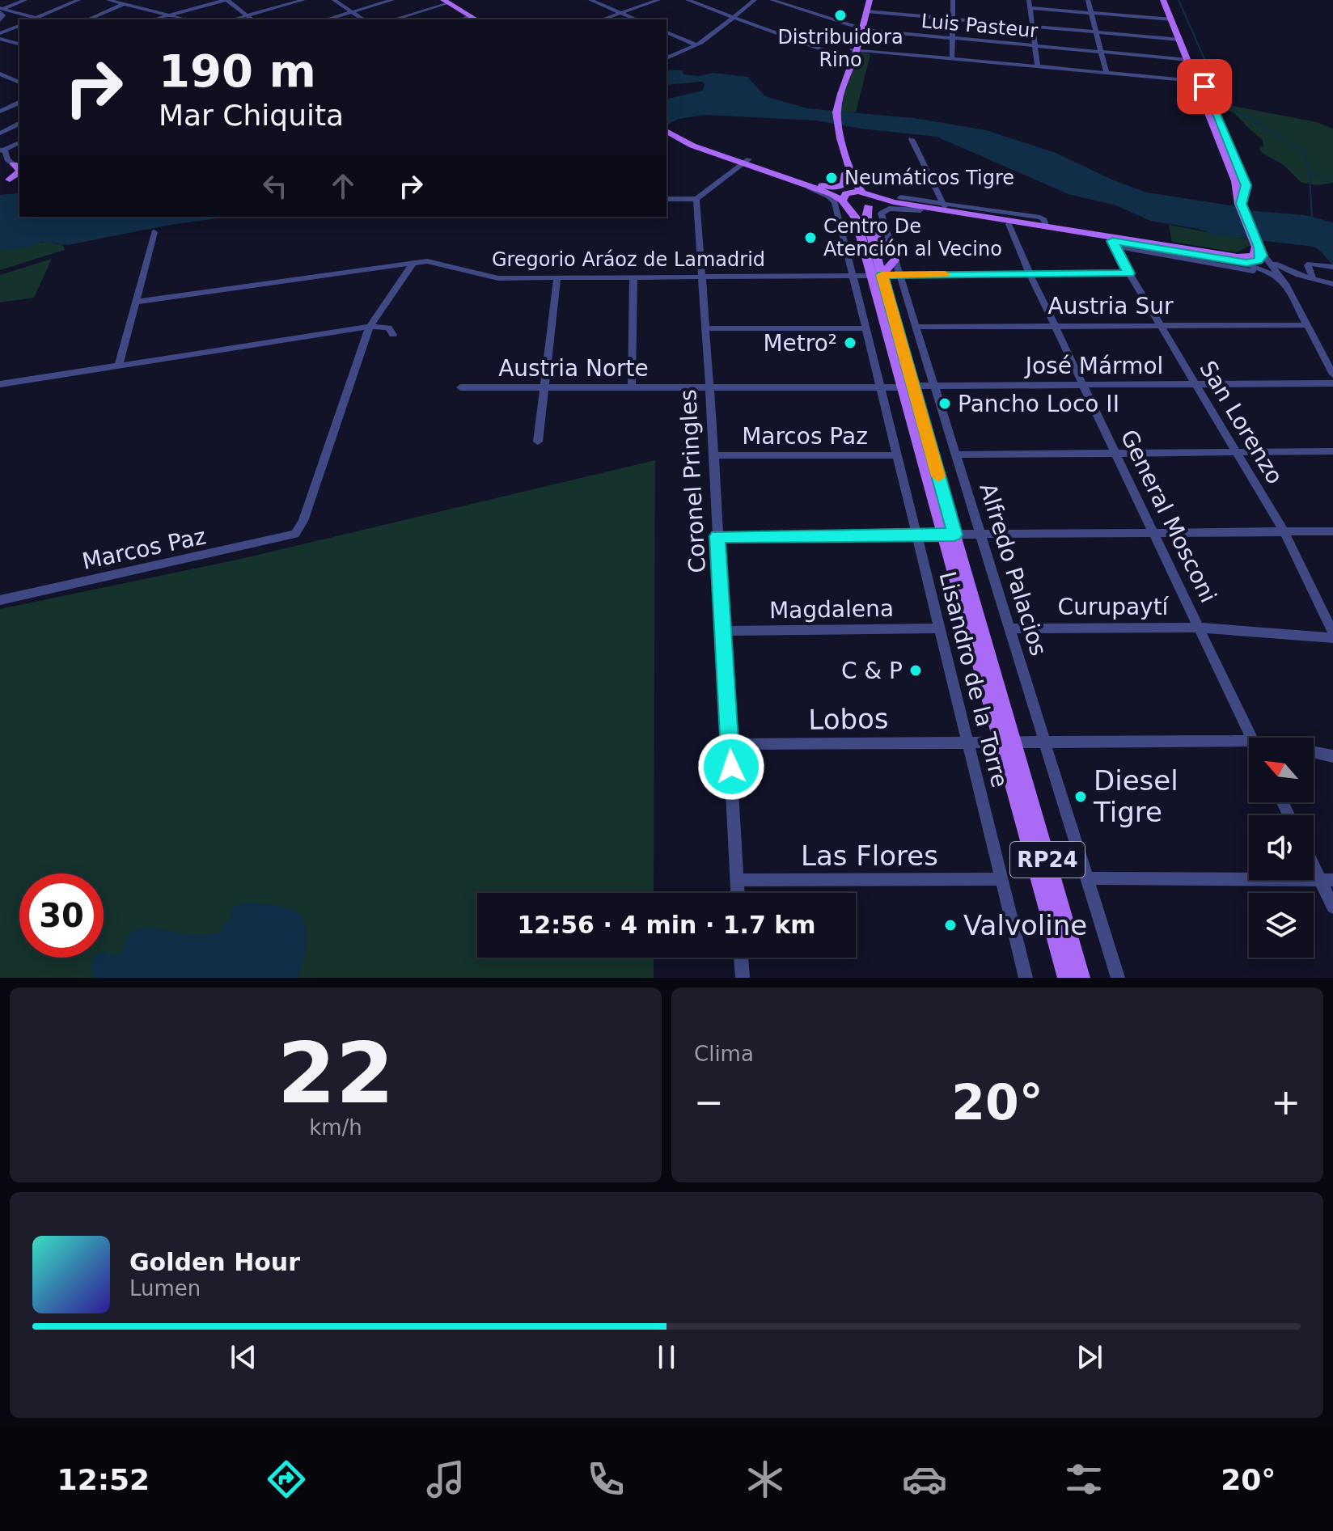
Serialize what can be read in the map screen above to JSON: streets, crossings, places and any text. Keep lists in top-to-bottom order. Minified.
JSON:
{"streets":{"main road":["RP24"],"street":["Luis Pasteur","Gregorio Aráoz de Lamadrid","Austria Sur","José Mármol","Austria Norte","San Lorenzo","Marcos Paz","Coronel Pringles","General Mosconi","Alfredo Palacios","Curupaytí","Magdalena","Lisandro de la Torre","Lobos","Las Flores"]},"crossings":[["Luis Pasteur","RP24"],["Gregorio Aráoz de Lamadrid","San Lorenzo"],["Gregorio Aráoz de Lamadrid","Coronel Pringles"],["Gregorio Aráoz de Lamadrid","General Mosconi"],["Gregorio Aráoz de Lamadrid","Alfredo Palacios"],["Gregorio Aráoz de Lamadrid","Lisandro de la Torre"],["Gregorio Aráoz de Lamadrid","RP24"],["Austria Sur","San Lorenzo"],["Austria Sur","General Mosconi"],["Austria Sur","Alfredo Palacios"],["José Mármol","Austria Norte"],["José Mármol","San Lorenzo"],["José Mármol","General Mosconi"],["José Mármol","Alfredo Palacios"],["José Mármol","RP24"],["Austria Norte","Coronel Pringles"],["Austria Norte","Lisandro de la Torre"],["Austria Norte","RP24"],["Marcos Paz","Coronel Pringles"],["Marcos Paz","Lisandro de la Torre"],["Coronel Pringles","Magdalena"],["Coronel Pringles","Lobos"],["Coronel Pringles","Las Flores"],["General Mosconi","Curupaytí"],["Alfredo Palacios","Curupaytí"],["Alfredo Palacios","Lobos"],["Magdalena","Lisandro de la Torre"],["Lisandro de la Torre","Lobos"],["Lisandro de la Torre","Las Flores"],["Lisandro de la Torre","RP24"],["Lobos","RP24"]],"places":["Distribuidora Rino","Neumáticos Tigre","Centro De Atención al Vecino","Metro²","Pancho Loco II","C & P","Diesel Tigre","Valvoline"],"north":"top left","page":{"turn":["190 m","Mar Chiquita"],"limit":"30","trip":"12:56 · 4 min · 1.7 km","tile":[["22","km/h"],"Clima"],"heat":["−","20°","+"],"song":["Golden Hour","Lumen"],"tabs":["12:52","20°"]}}
